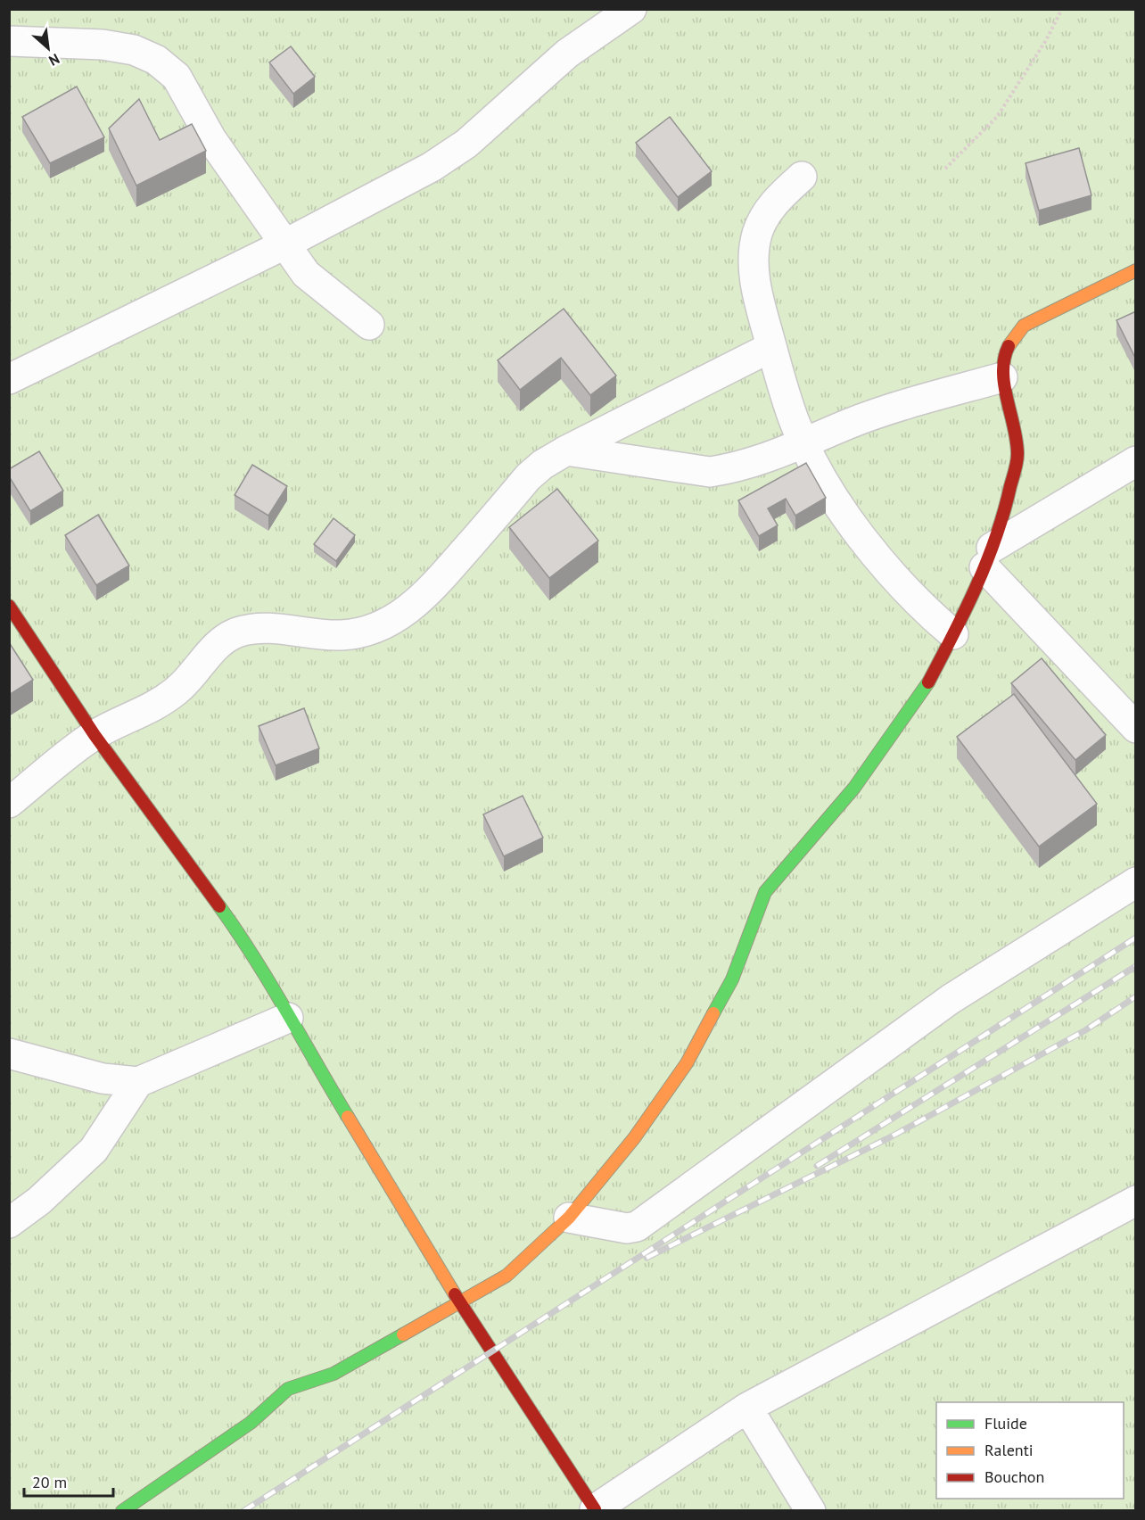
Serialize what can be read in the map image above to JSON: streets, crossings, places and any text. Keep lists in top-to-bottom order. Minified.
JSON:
{"legend":["Fluide","Ralenti","Bouchon"],"scale_bar":"20 m","north":"bottom right"}
